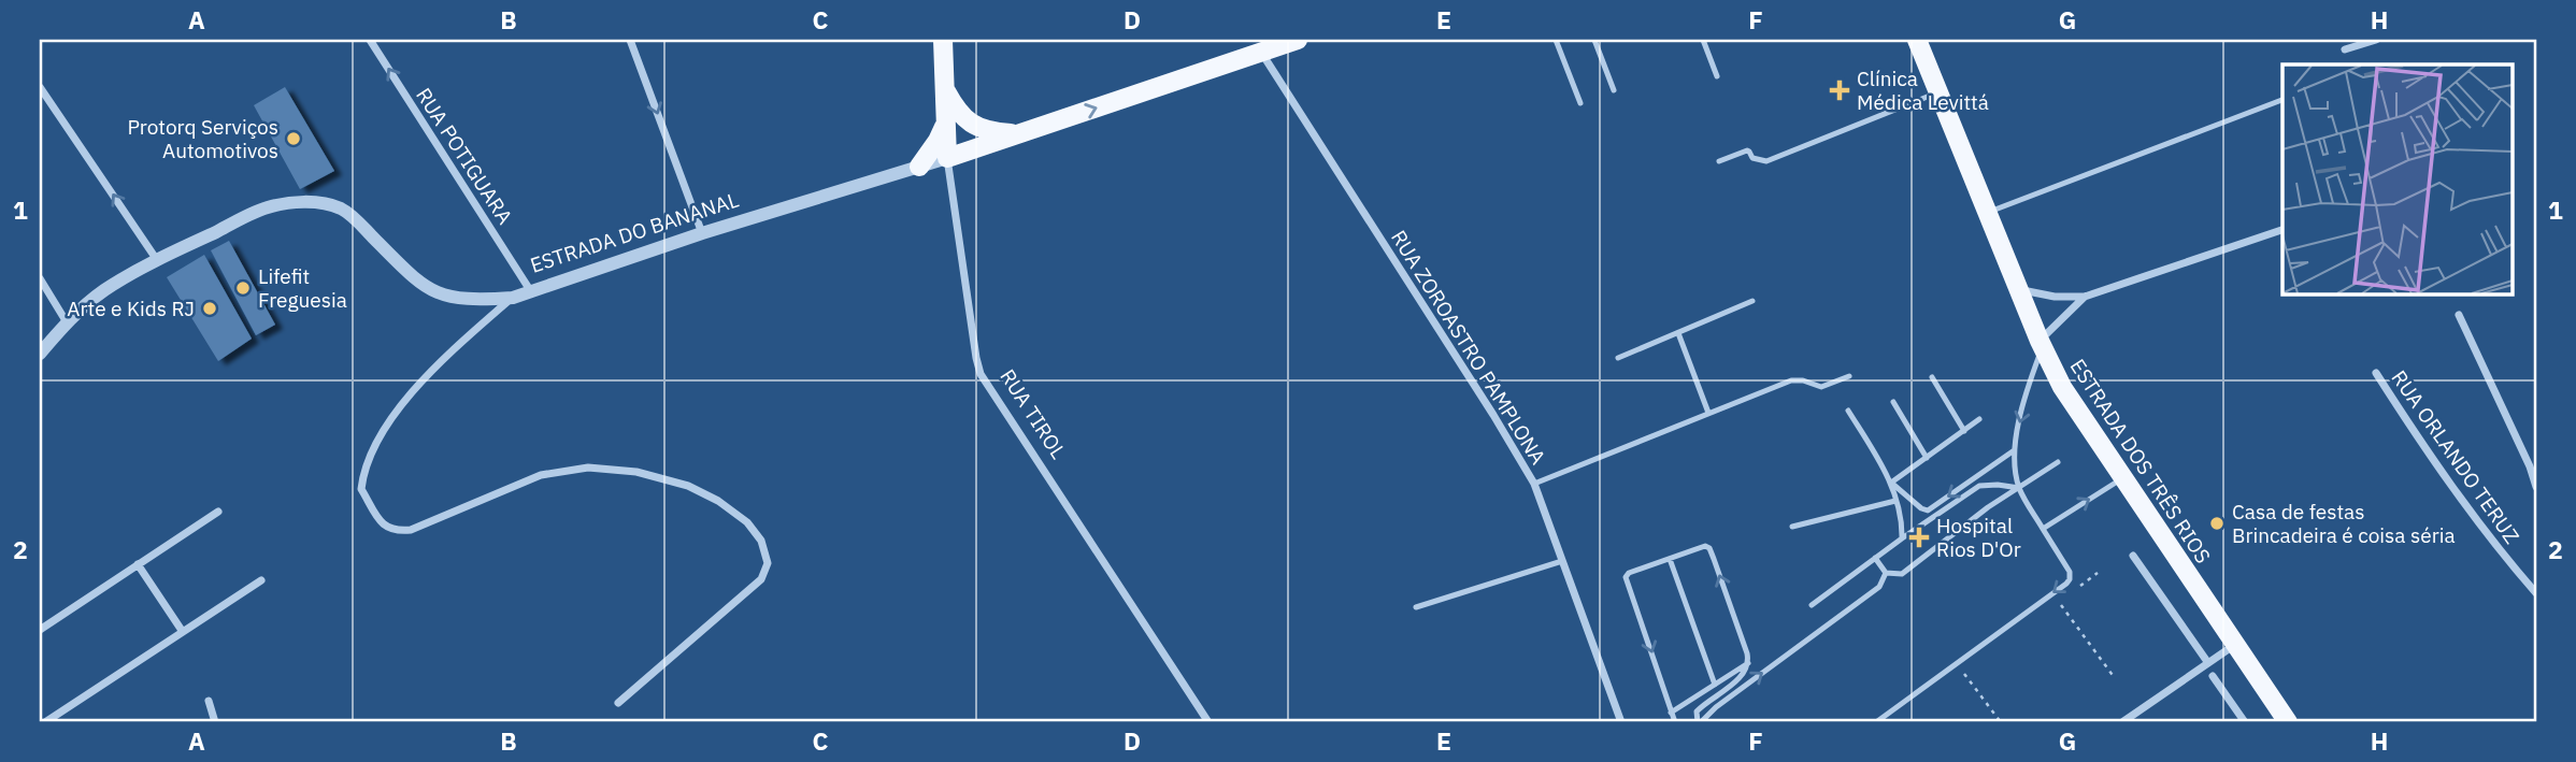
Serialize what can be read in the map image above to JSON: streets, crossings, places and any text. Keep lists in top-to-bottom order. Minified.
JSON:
{"streets":{"main road":["ESTRADA DO BANANAL","RUA TIROL","ESTRADA DOS TRÊS RIOS"],"street":["RUA POTIGUARA","RUA ZOROASTRO PAMPLONA","RUA ORLANDO TERUZ"]},"crossings":[["RUA POTIGUARA","ESTRADA DO BANANAL"],["ESTRADA DO BANANAL","RUA ZOROASTRO PAMPLONA"],["ESTRADA DO BANANAL","RUA TIROL"]],"one_way":["RUA POTIGUARA"],"places":{"health":["Clínica Médica Levittá","Hospital Rios D'Or"],"other":["Protorq Serviços Automotivos","Lifefit Freguesia","Arte e Kids RJ","Casa de festas Brincadeira é coisa séria"]},"grid":{"columns":["A","B","C","D","E","F","G","H"],"rows":["1","2"]}}
